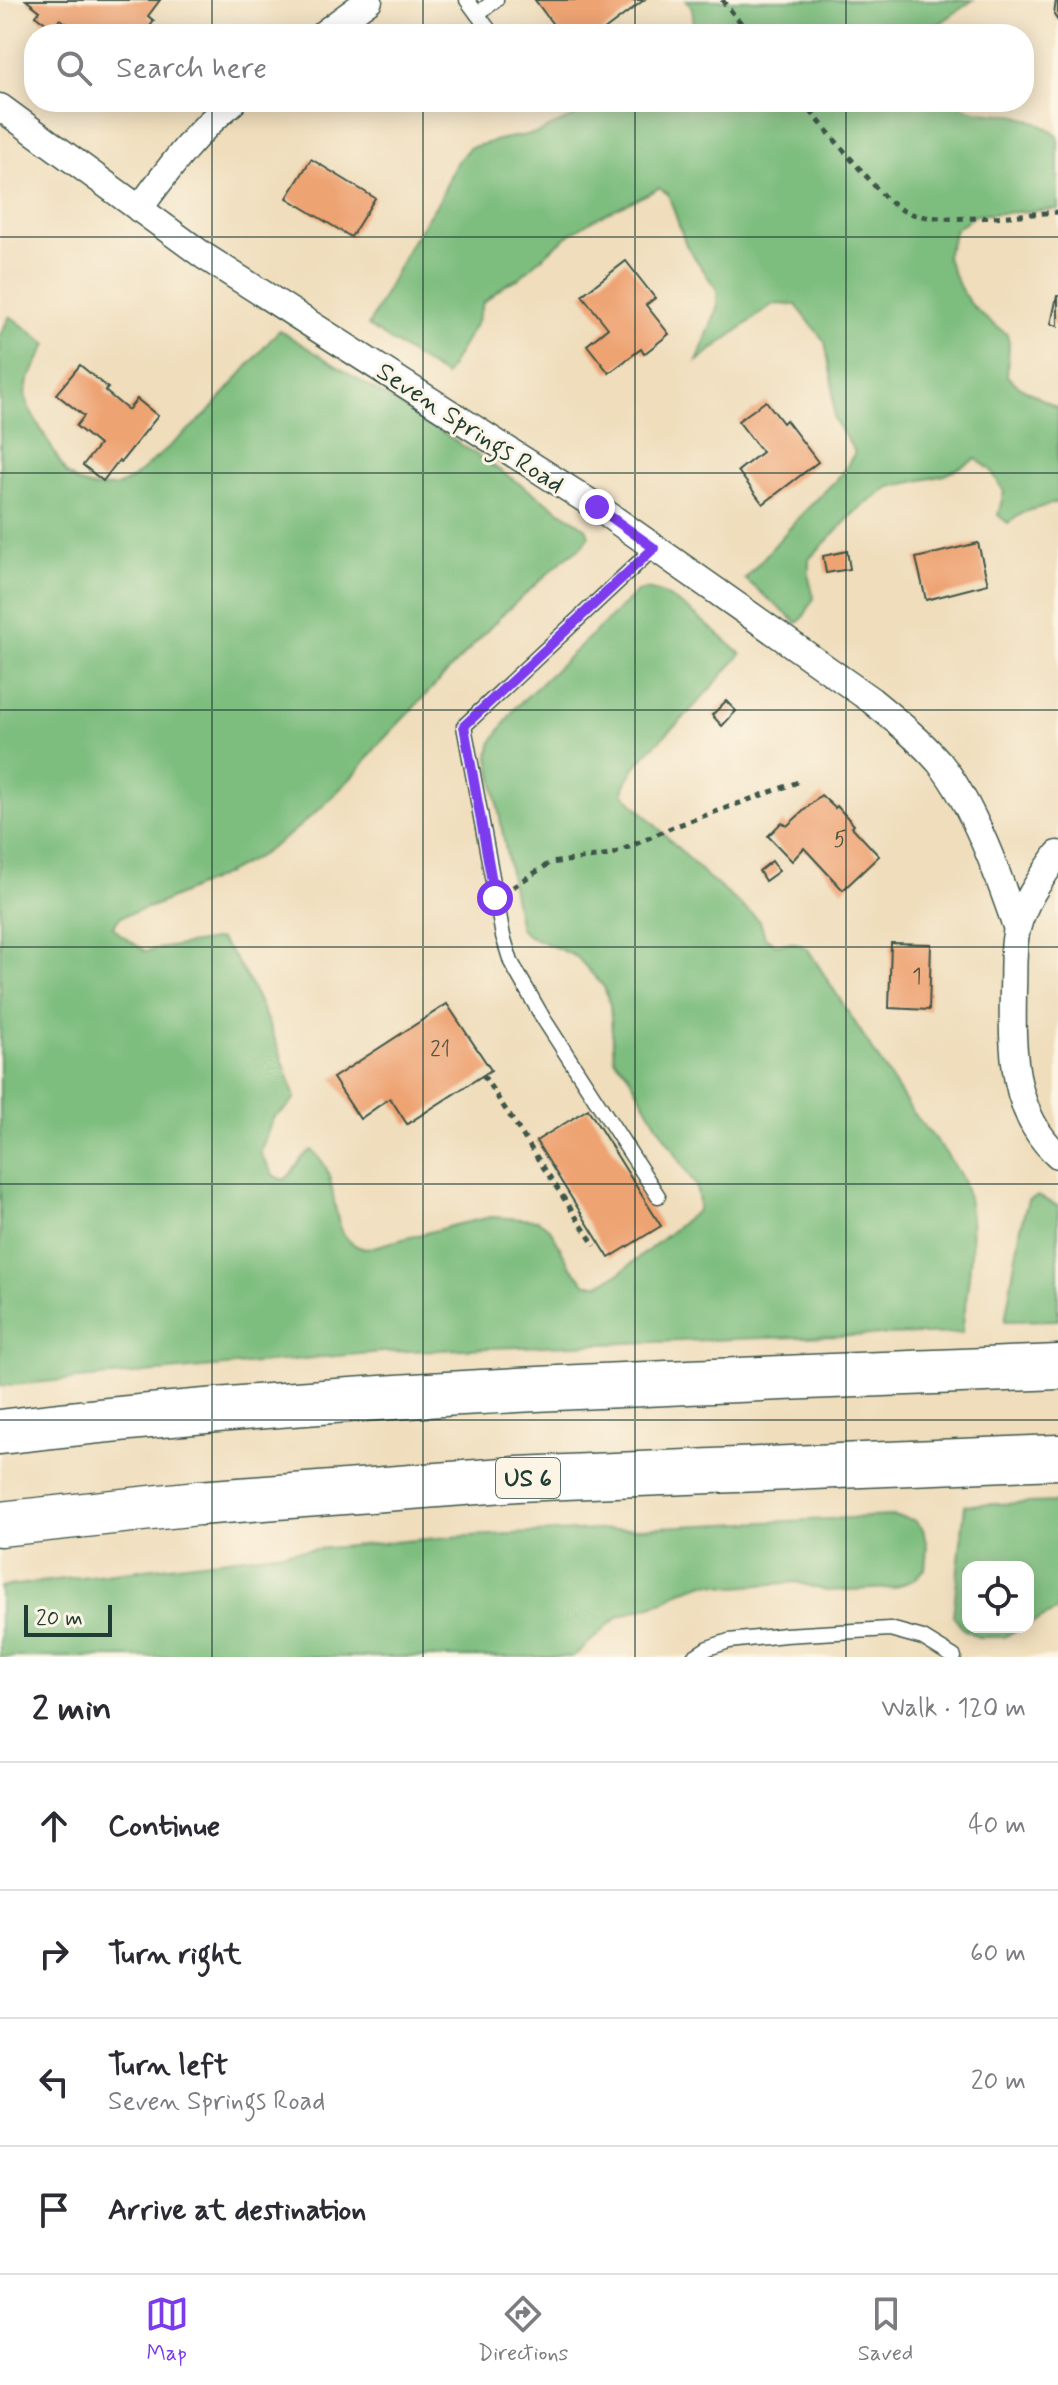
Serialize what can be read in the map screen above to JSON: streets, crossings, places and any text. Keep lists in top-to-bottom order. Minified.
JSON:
{"streets":{"highway":["US 6"],"street":["Seven Springs Road"]},"house_numbers":["5","1","21"],"scale_bar":"20 m","page":{"search":"Search here","scale":"20 m","heading":["2 min","Walk · 120 m"],"list":[["Continue","40 m"],["Turn right","60 m"],["Turn left","Seven Springs Road","20 m"],"Arrive at destination"],"nav":["Map","Directions","Saved"]}}
